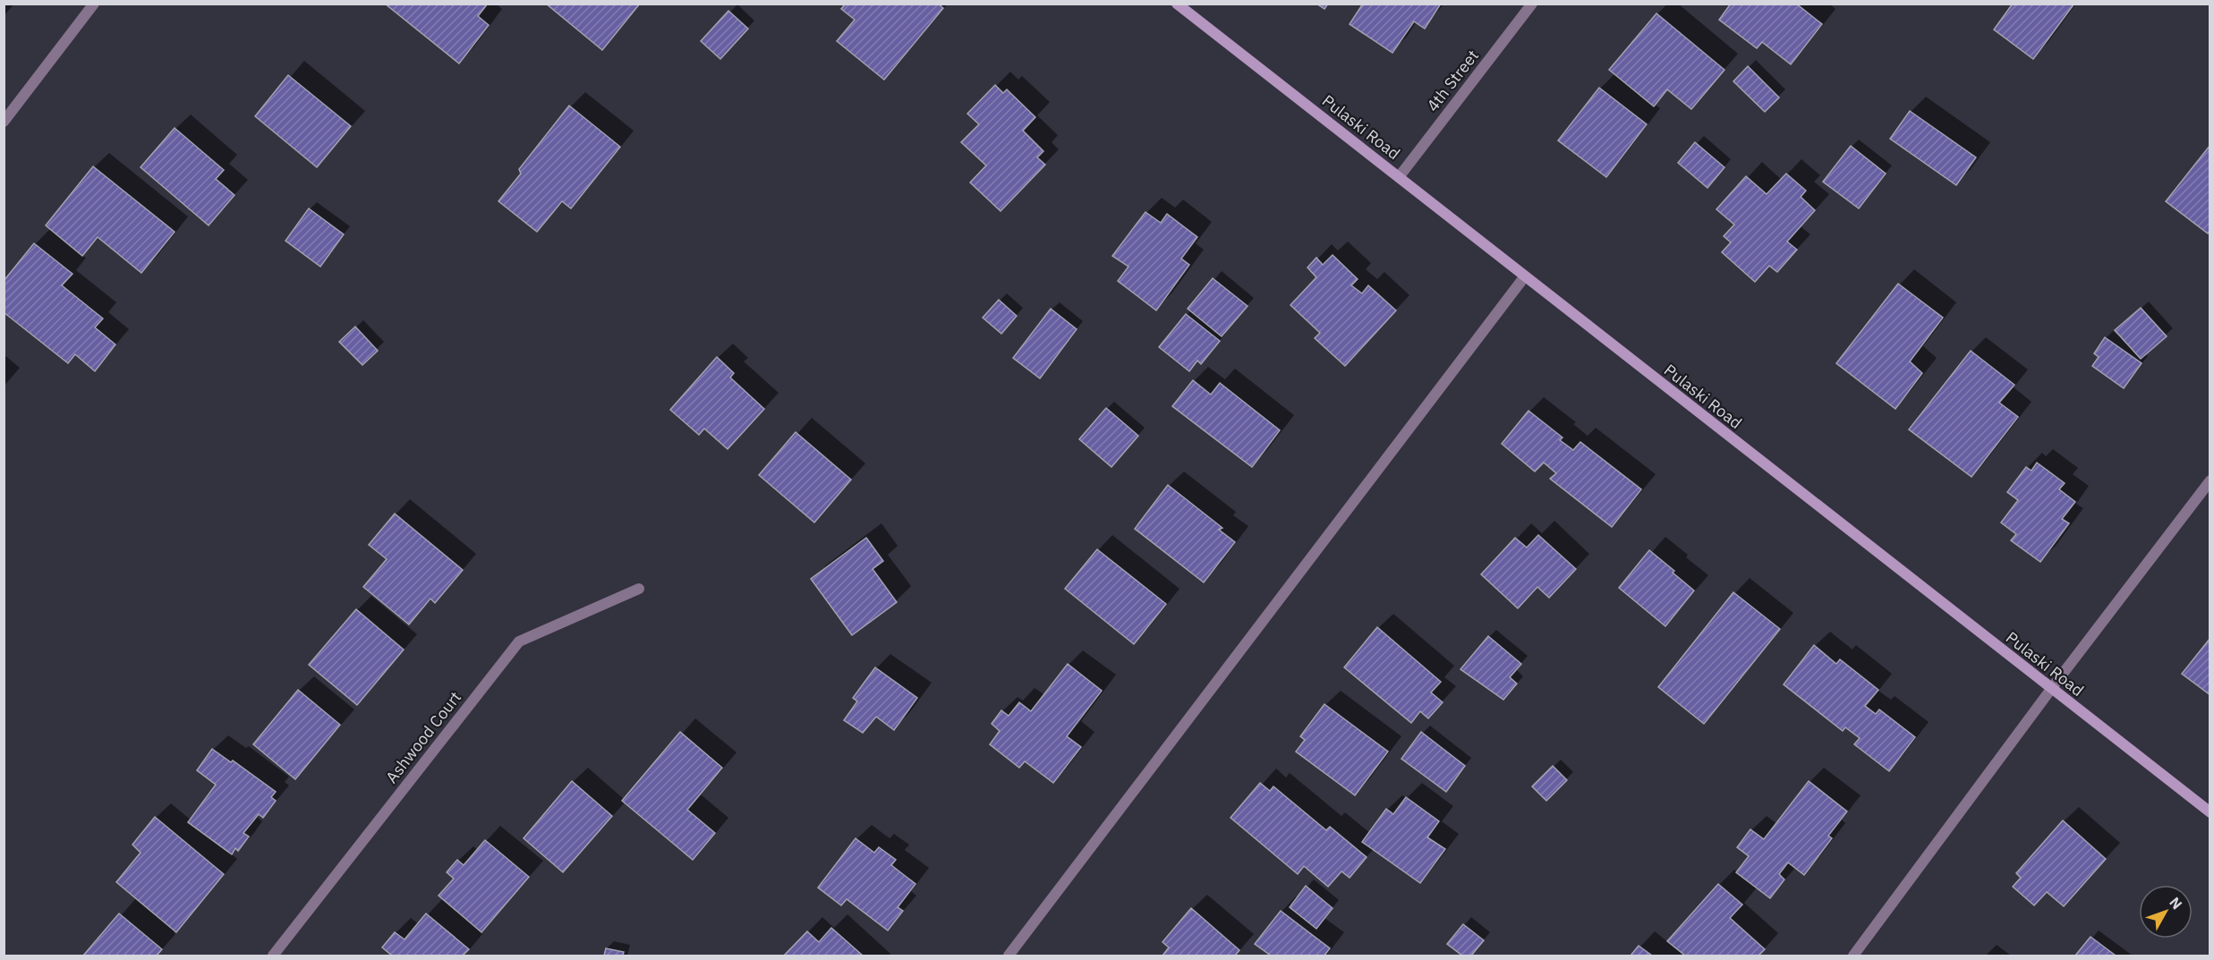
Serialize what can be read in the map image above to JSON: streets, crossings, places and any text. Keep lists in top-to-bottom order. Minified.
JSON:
{"streets":{"main road":["Pulaski Road"],"street":["4th Street","Ashwood Court"]},"crossings":[["4th Street","Pulaski Road"]],"north":"top right"}
